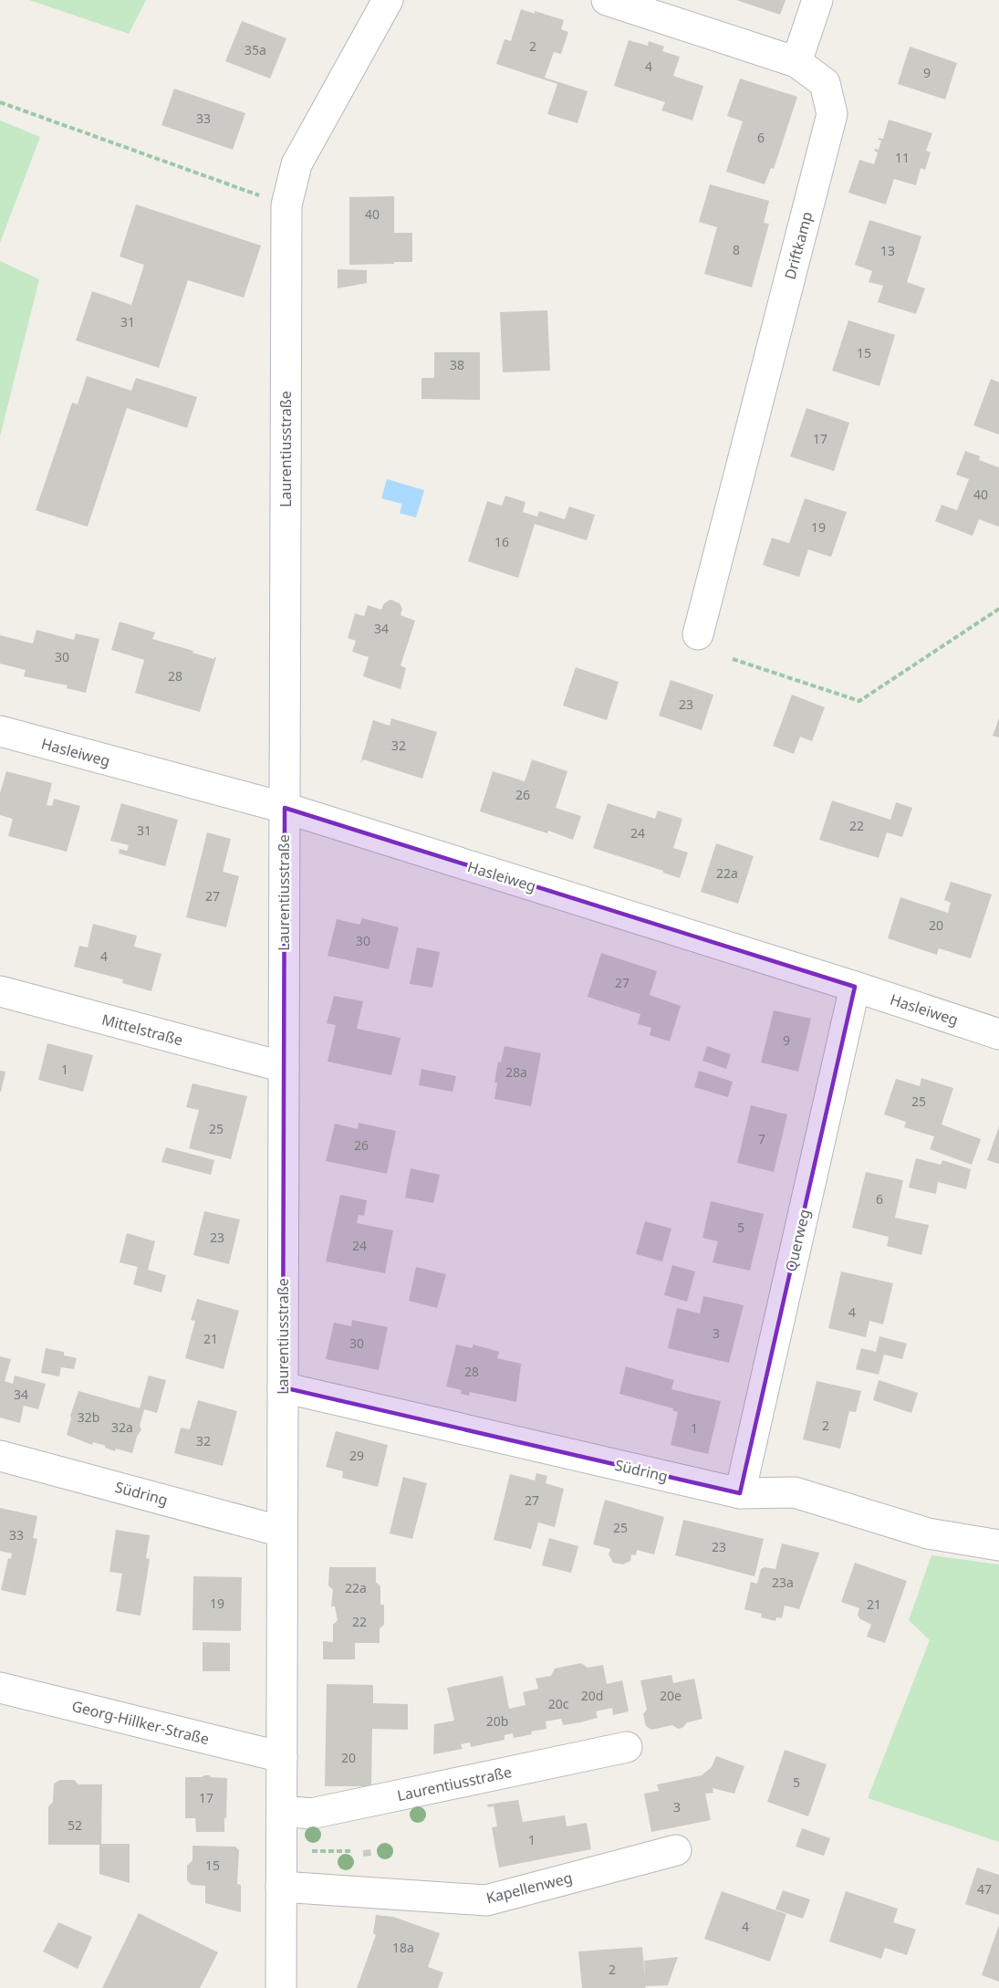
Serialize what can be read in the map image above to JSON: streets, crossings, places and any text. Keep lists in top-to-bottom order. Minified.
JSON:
{"streets":{"street":["Driftkamp","Laurentiusstraße","Hasleiweg","Mittelstraße","Querweg","Südring","Georg-Hillker-Straße","Kapellenweg"]},"crossings":[["Laurentiusstraße","Hasleiweg"],["Laurentiusstraße","Mittelstraße"],["Laurentiusstraße","Südring"],["Laurentiusstraße","Georg-Hillker-Straße"],["Laurentiusstraße","Kapellenweg"],["Hasleiweg","Querweg"],["Querweg","Südring"]],"house_numbers":["2","35a","4","9","33","6","11","40","8","13","31","15","38","17","40","19","16","34","30","28","23","32","26","22","31","24","22a","27","20","30","4","27","9","1","28a","25","25","7","26","6","5","23","24","4","3","21","30","28","34","32b","2","32a","1","32","29","27","25","33","23","23a","22a","19","21","22","20d","20e","20c","20b","20","5","17","3","52","1","15","47","4","18a","2"]}
